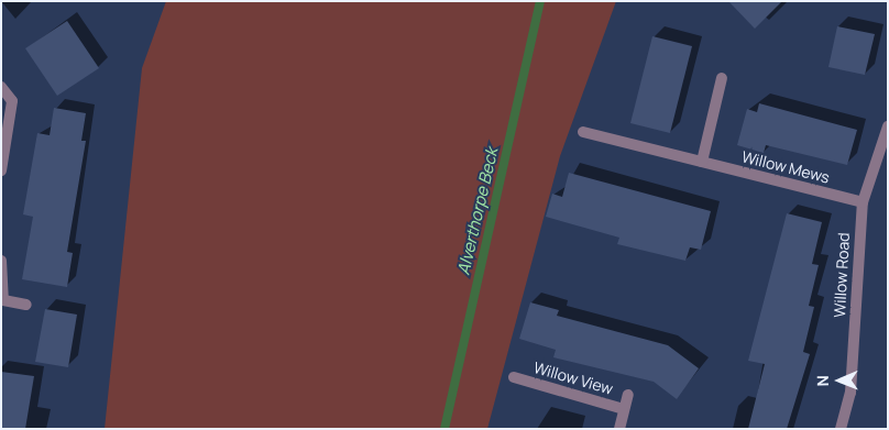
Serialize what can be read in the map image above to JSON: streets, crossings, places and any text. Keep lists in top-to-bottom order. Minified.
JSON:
{"streets":{"street":["Willow Mews","Willow Road","Willow View"]},"crossings":[["Willow Mews","Willow Road"]],"water":["Alverthorpe Beck"],"north":"left"}
